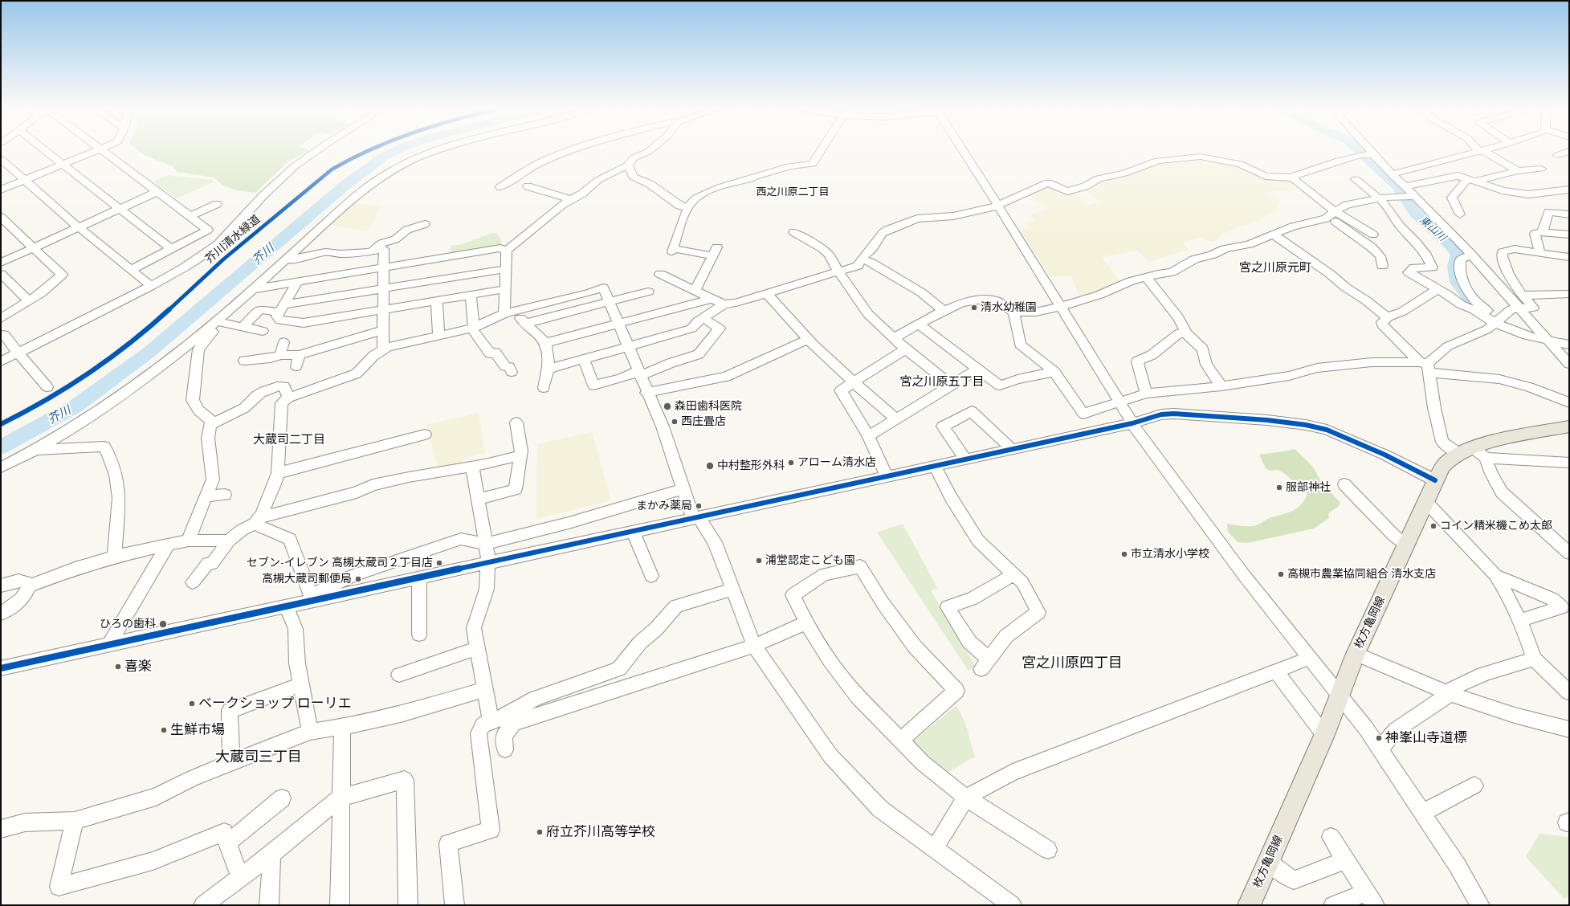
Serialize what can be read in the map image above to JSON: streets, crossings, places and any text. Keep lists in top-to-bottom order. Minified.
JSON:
{"streets":{"main road":["枚方亀岡線"],"cycle path":["芥川清水緑道"]},"districts":["西之川原二丁目","宮之川原元町","宮之川原五丁目","大蔵司二丁目","宮之川原四丁目","大蔵司三丁目"],"water":["東山川","芥川"],"places":["清水幼稚園","森田歯科医院","西庄畳店","アローム清水店","中村整形外科","服部神社","まかみ薬局","コイン精米機こめ太郎","市立清水小学校","浦堂認定こども園","セブン-イレブン 高槻大蔵司２丁目店","高槻市農業協同組合 清水支店","高槻大蔵司郵便局","ひろの歯科","喜楽","ベークショップ ローリエ","生鮮市場","神峯山寺道標","府立芥川高等学校"]}
